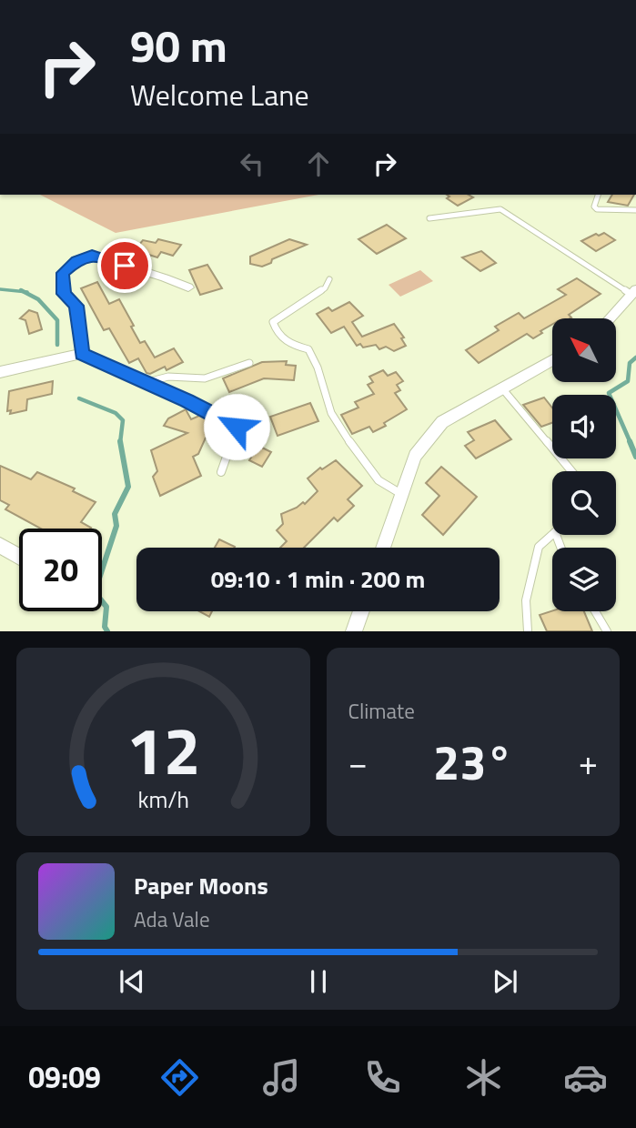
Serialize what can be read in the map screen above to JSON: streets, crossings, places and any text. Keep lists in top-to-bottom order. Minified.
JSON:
{"north":"top left","page":{"turn":["90 m","Welcome Lane"],"limit":"20","trip":"09:10 · 1 min · 200 m","tile":"Climate","heat":["−","23°","+"],"song":["Paper Moons","Ada Vale"],"tabs":"09:09","gauge":["12","km/h"]}}
